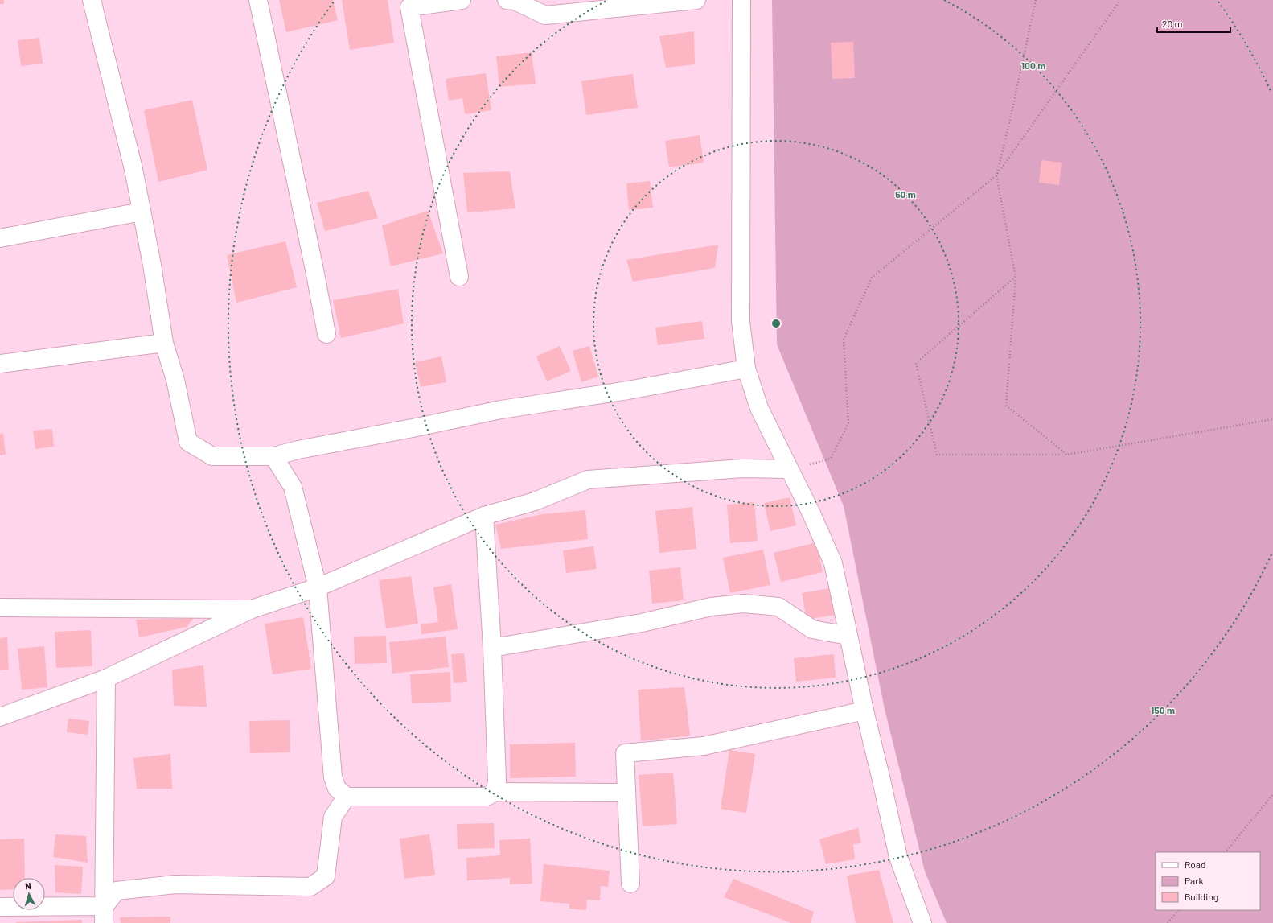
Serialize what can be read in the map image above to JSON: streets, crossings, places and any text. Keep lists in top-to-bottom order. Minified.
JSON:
{"legend":["Road","Park","Building"],"scale_bar":"20 m","north":"top","rings":["100 m","50 m","150 m"]}
